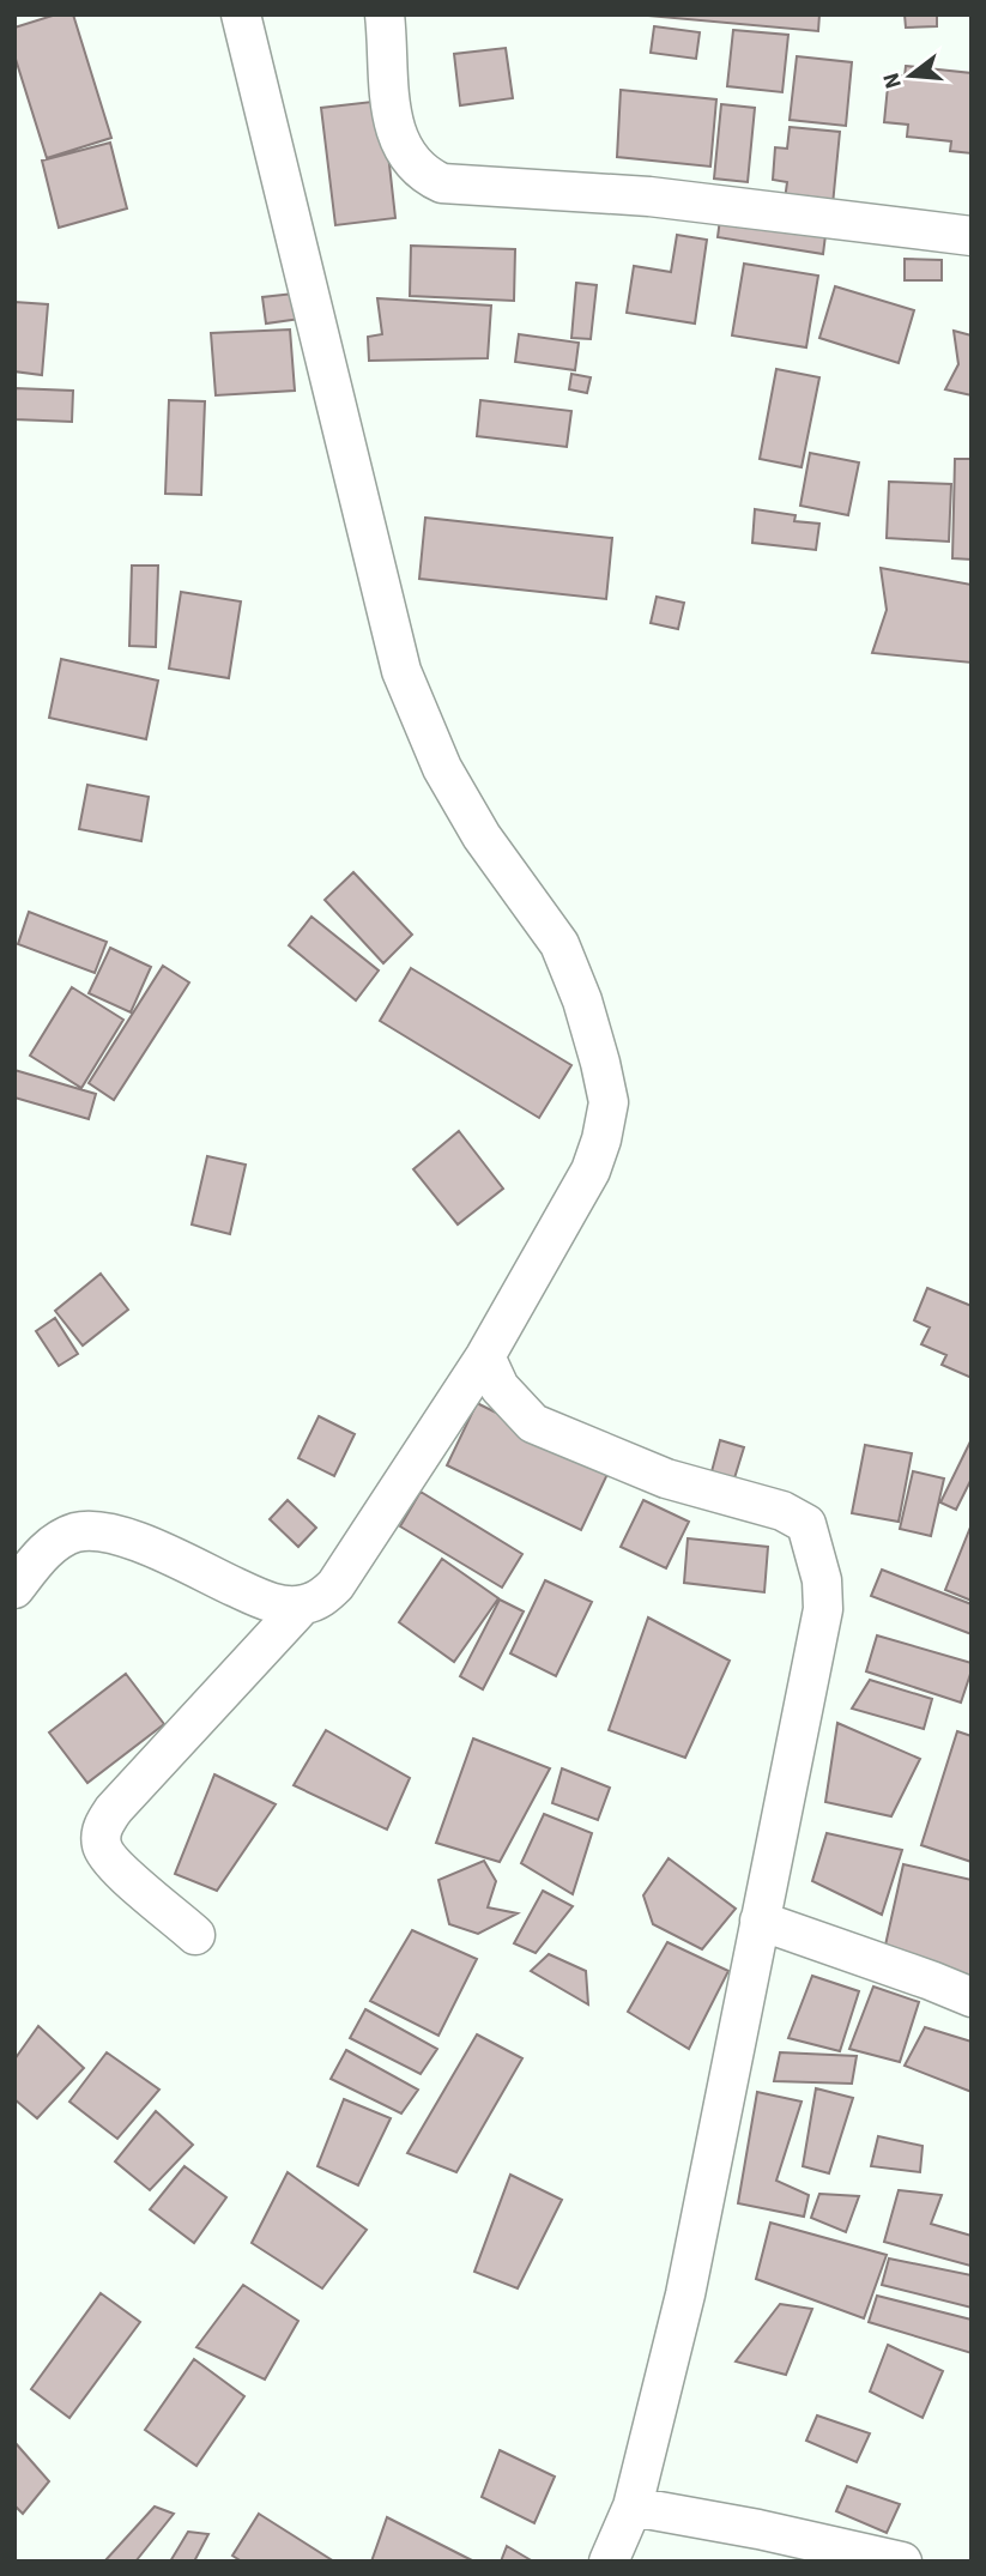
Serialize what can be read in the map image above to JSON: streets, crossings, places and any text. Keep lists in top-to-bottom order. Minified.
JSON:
{"north":"left"}
